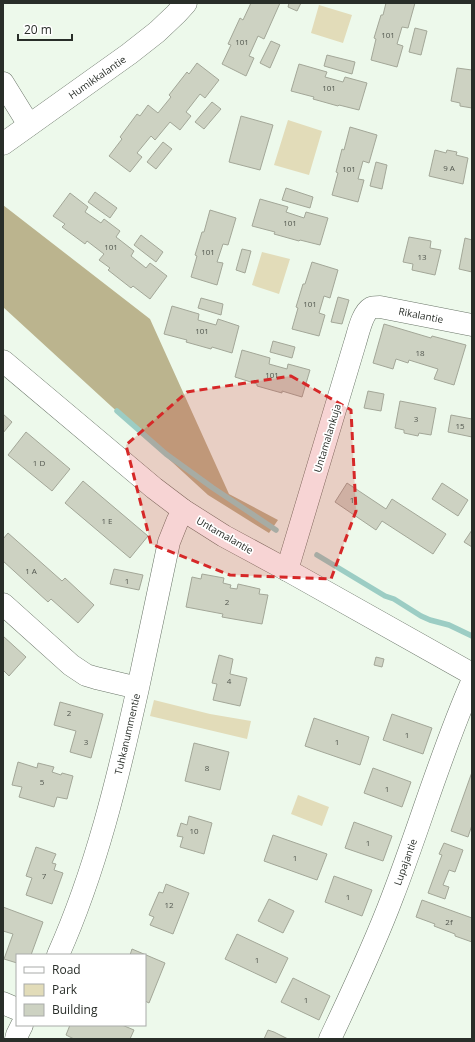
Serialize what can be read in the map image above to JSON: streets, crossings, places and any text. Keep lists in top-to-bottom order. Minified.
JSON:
{"streets":{"street":["Humikkalantie","Rikalantie","Untamalankuja","Untamalantie","Tuhkanummentie","Lupajantie"]},"crossings":[["Rikalantie","Untamalankuja"],["Untamalankuja","Untamalantie"],["Untamalantie","Tuhkanummentie"]],"house_numbers":["101","101","101","9 A","101","101","101","101","13","101","101","18","101","3","15","1 D","1","1 E","1 A","1","2","4","2","1","3","1","8","5","1","10","1","1","7","1","12","2f","1","1"],"legend":["Road","Park","Building"],"scale_bar":"20 m"}
